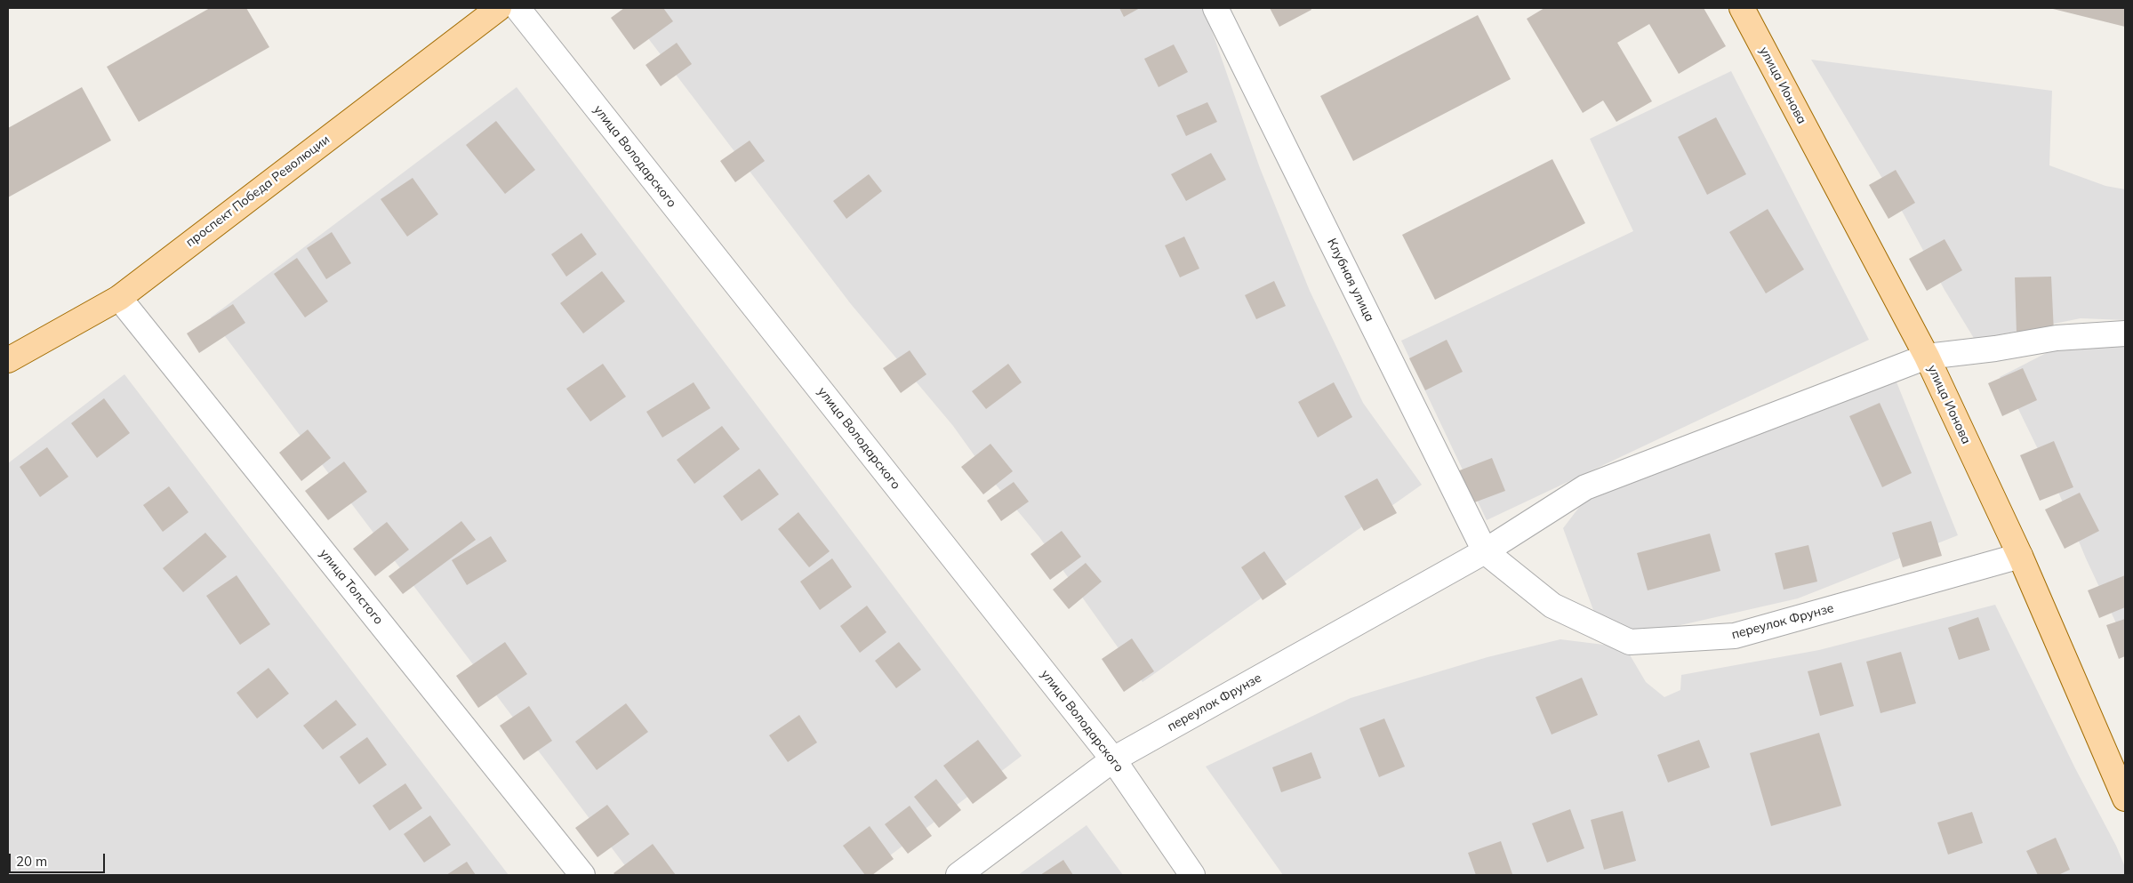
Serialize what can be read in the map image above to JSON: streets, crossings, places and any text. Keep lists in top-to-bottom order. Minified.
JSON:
{"streets":{"main road":["улица Ионова","проспект Победа Революции"],"street":["улица Володарского","Клубная улица","улица Толстого","переулок Фрунзе"]},"crossings":[["улица Ионова","переулок Фрунзе"],["улица Володарского","переулок Фрунзе"],["проспект Победа Революции","улица Толстого"],["Клубная улица","переулок Фрунзе"]],"scale_bar":"20 m"}
